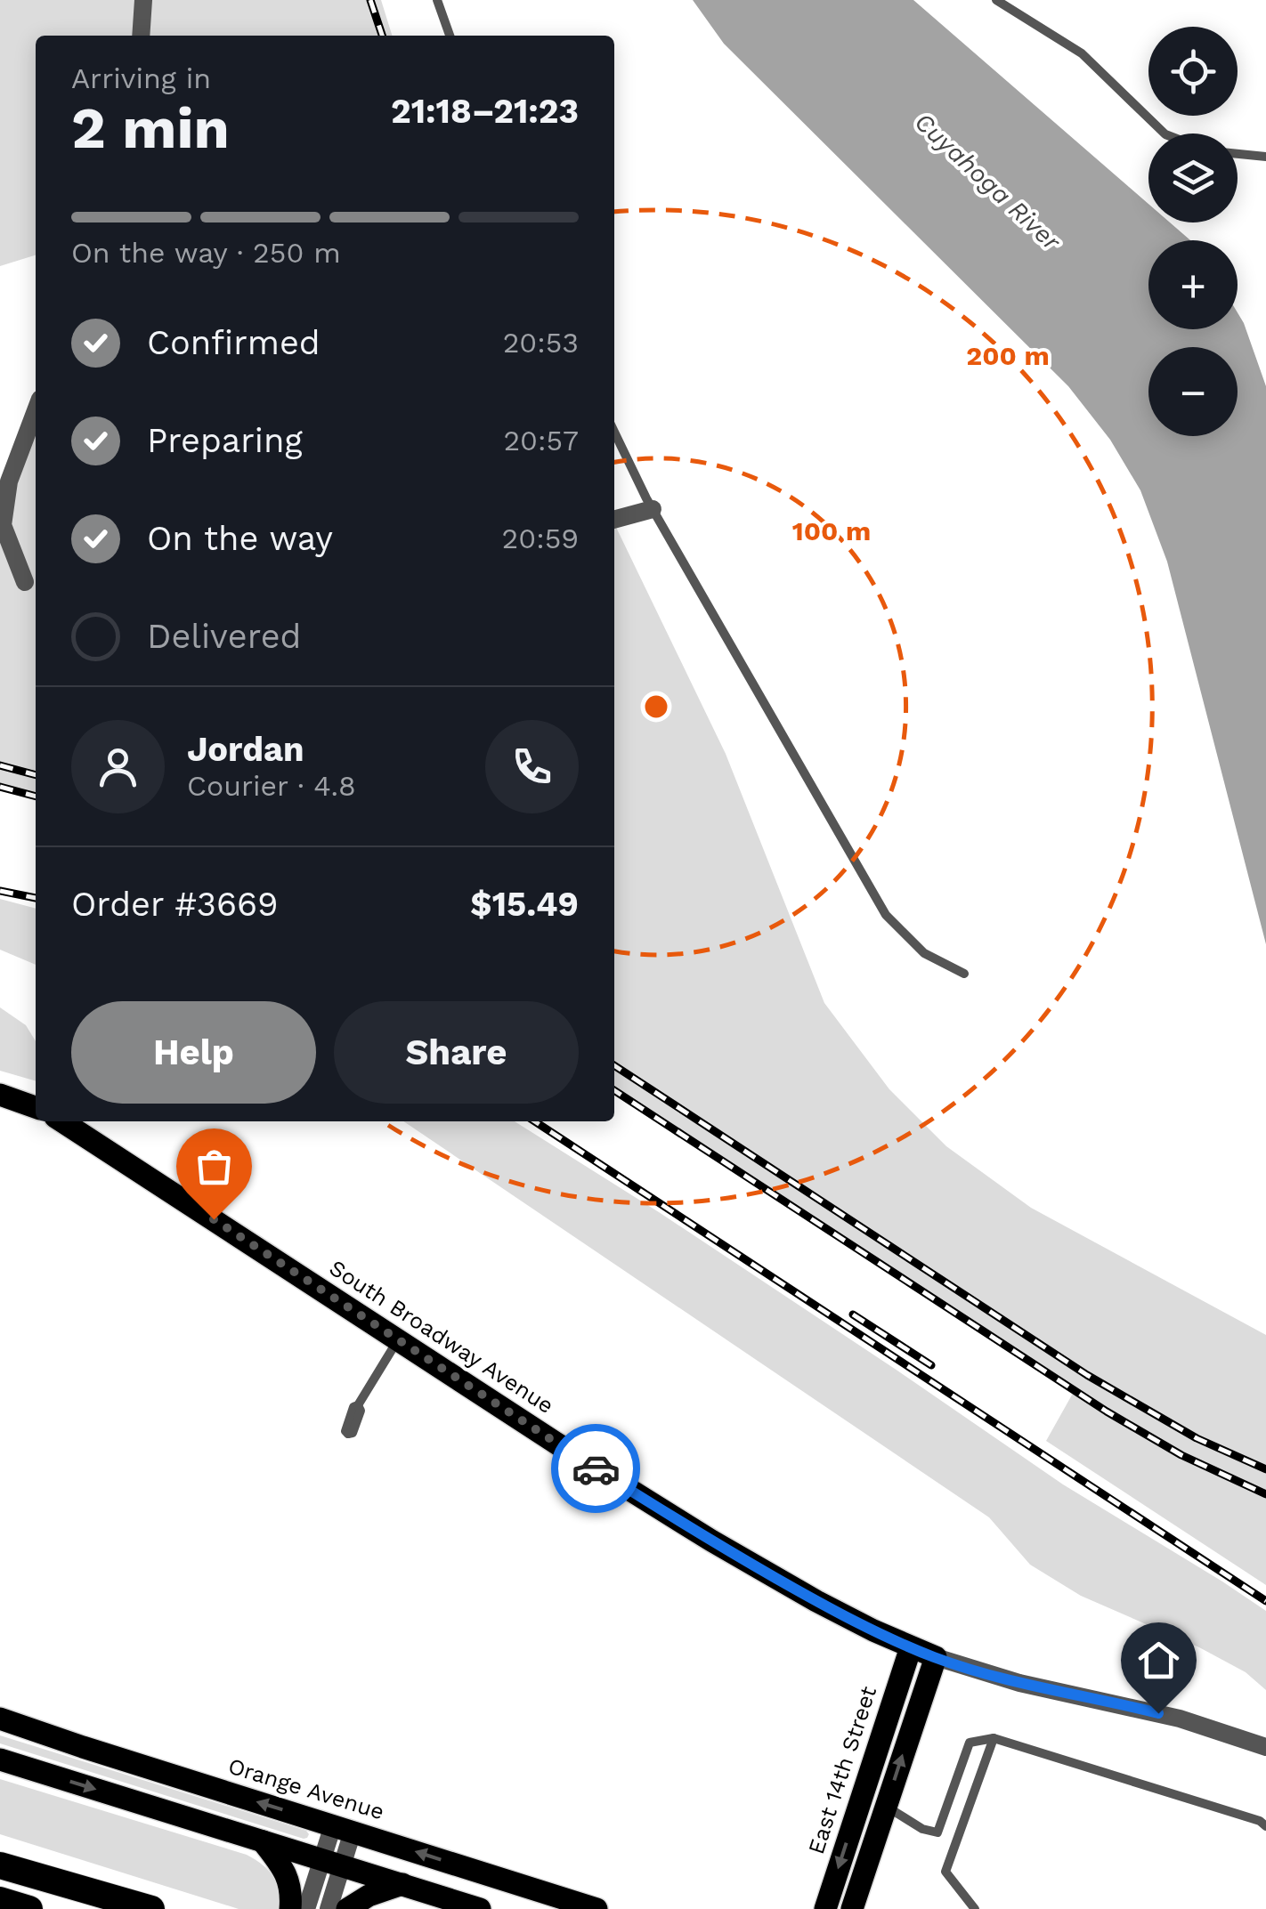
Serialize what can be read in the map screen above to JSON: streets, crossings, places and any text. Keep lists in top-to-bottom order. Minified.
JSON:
{"streets":{"main road":["South Broadway Avenue","East 14th Street","Orange Avenue"]},"crossings":[["South Broadway Avenue","East 14th Street"]],"water":["Cuyahoga River"],"page":{"map_buttons":["+","−"],"heading":["2 min","Arriving in","21:18–21:23"],"panel":["Jordan","Courier · 4.8","Order #3669","$15.49"],"bar":"On the way · 250 m","list":[["Confirmed","20:53"],["Preparing","20:57"],["On the way","20:59"],"Delivered"],"buttons":["Help","Share"]},"rings":["200 m","100 m"]}
